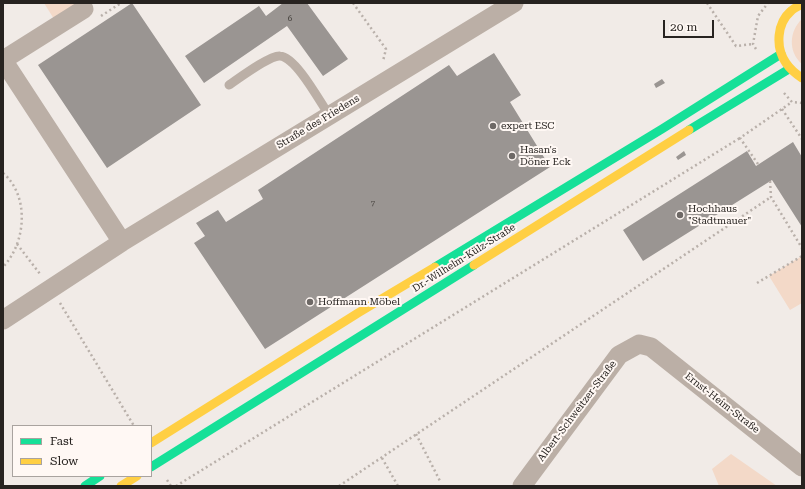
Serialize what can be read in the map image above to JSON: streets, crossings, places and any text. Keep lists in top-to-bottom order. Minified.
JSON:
{"streets":{"street":["Straße des Friedens","Dr.-Wilhelm-Külz-Straße","Ernst-Heim-Straße","Albert-Schweitzer-Straße"]},"crossings":[["Ernst-Heim-Straße","Albert-Schweitzer-Straße"]],"places":["expert ESC","Hasan's Döner Eck","Hochhaus \"Stadtmauer\"","Hoffmann Möbel"],"house_numbers":["6","7"],"legend":["Fast","Slow"],"scale_bar":"20 m"}
